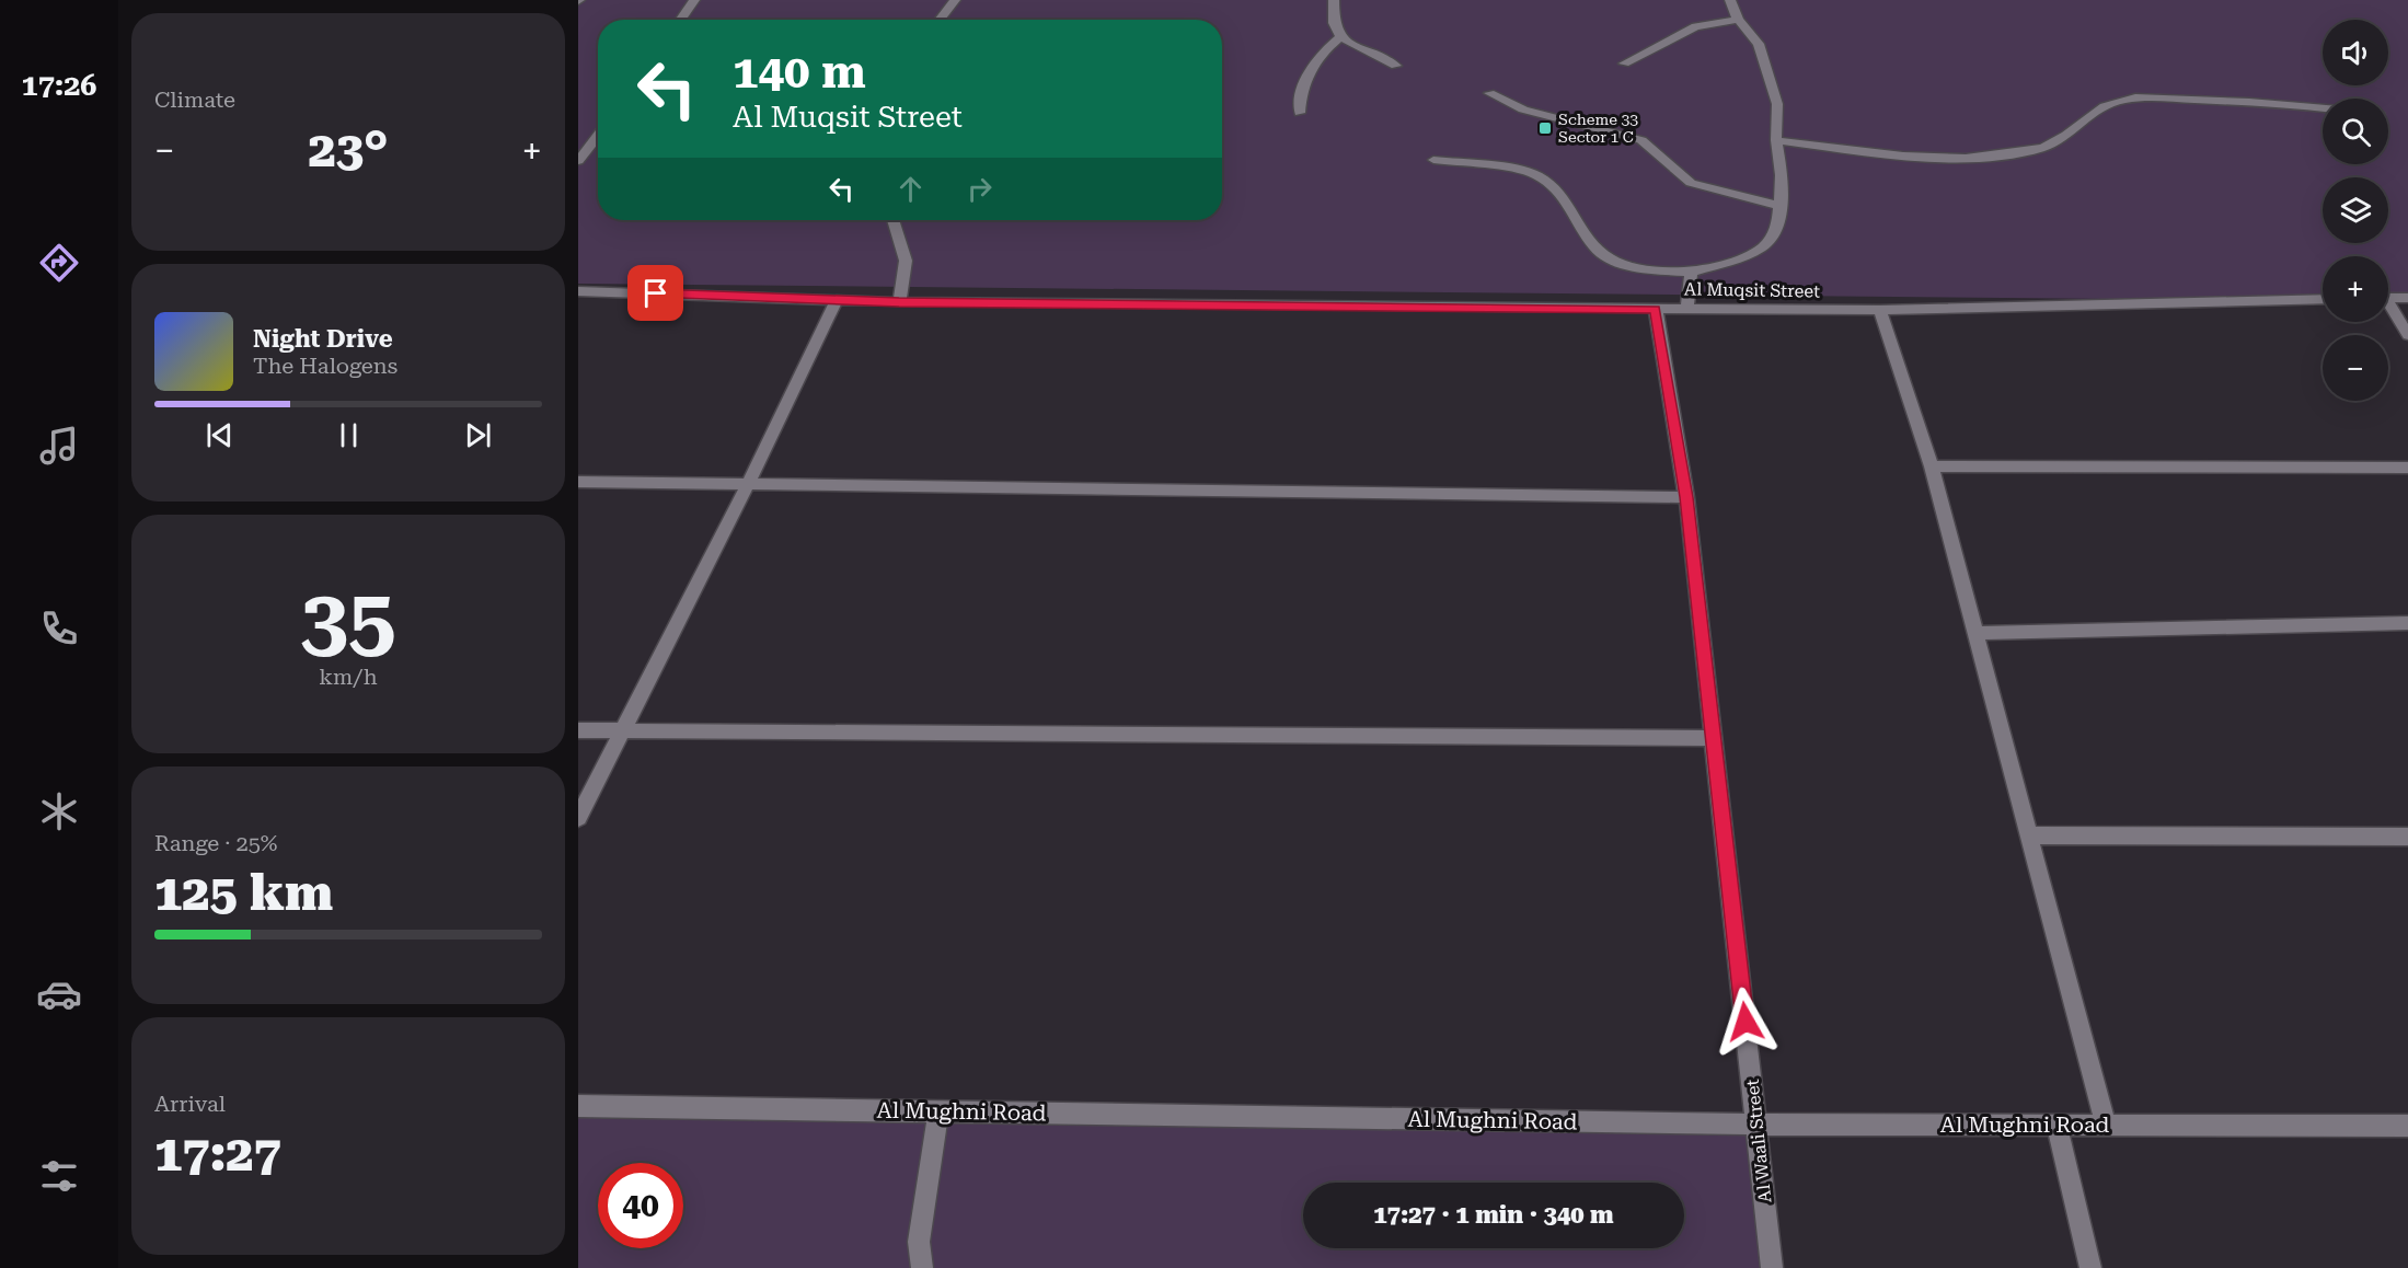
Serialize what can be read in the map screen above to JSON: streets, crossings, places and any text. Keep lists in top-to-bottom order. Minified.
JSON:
{"streets":{"street":["Al Muqsit Street","Al Mughni Road","Al Waali Street"]},"crossings":[["Al Muqsit Street","Al Waali Street"],["Al Mughni Road","Al Waali Street"]],"places":{"transit":["Scheme 33 Sector 1 C"]},"page":{"tabs":"17:26","tile":["Climate",["35","km/h"],["Range · 25%","125 km"],["Arrival","17:27"]],"map_buttons":["+","−"],"turn":["140 m","Al Muqsit Street"],"heat":["−","23°","+"],"song":["Night Drive","The Halogens"],"limit":"40","trip":"17:27 · 1 min · 340 m"}}
